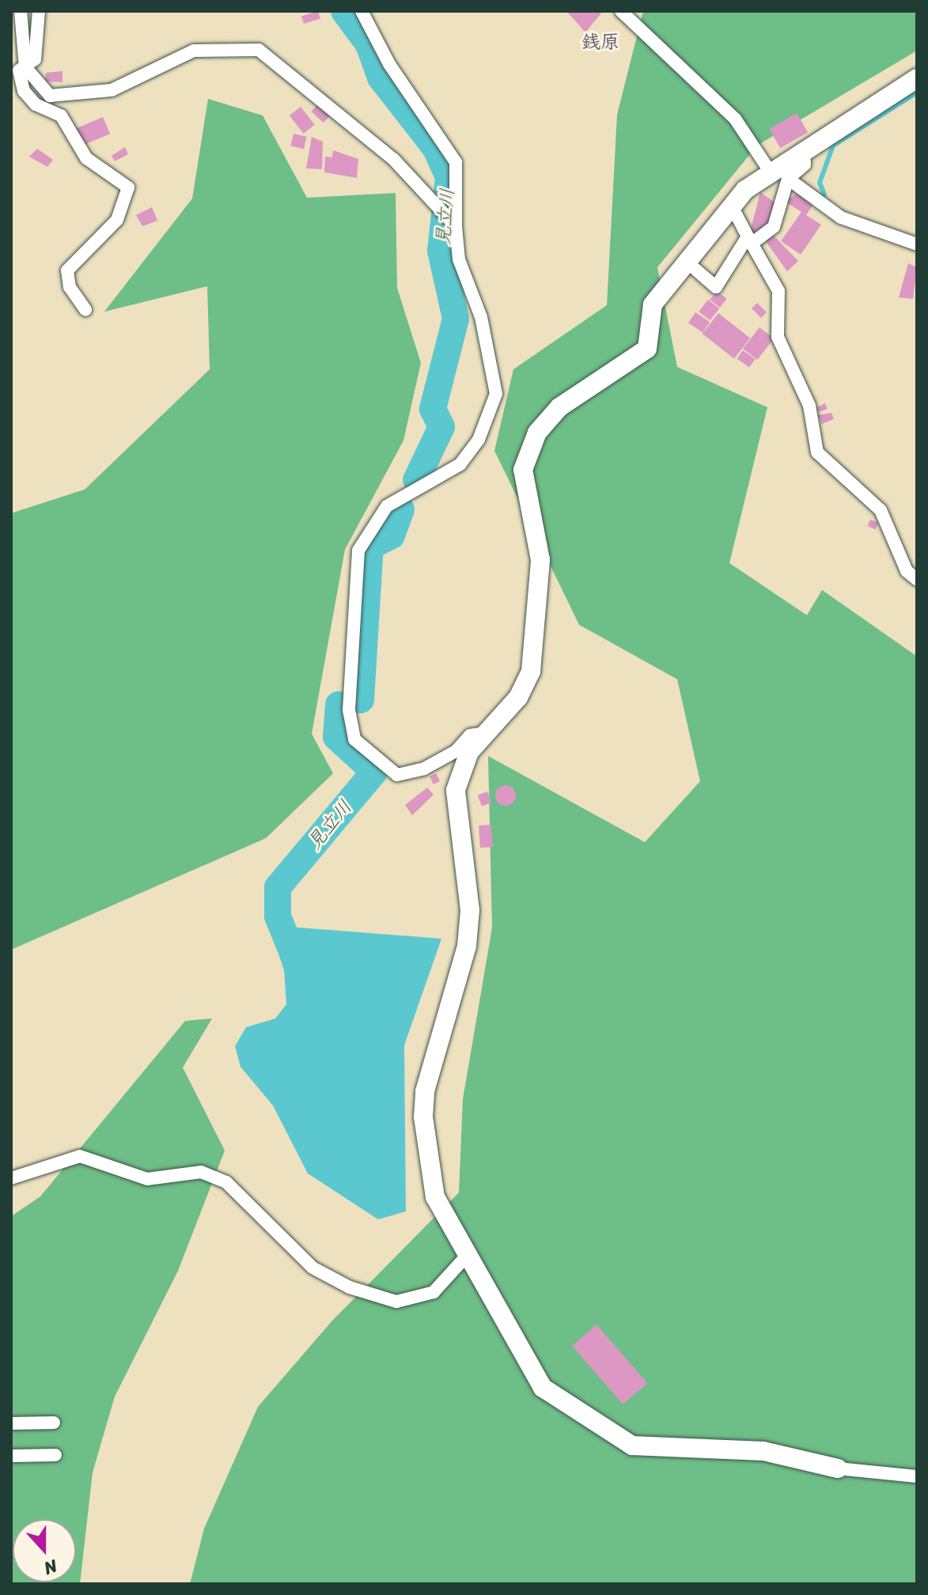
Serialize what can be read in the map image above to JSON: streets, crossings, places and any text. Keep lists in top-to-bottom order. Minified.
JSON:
{"districts":["銭原"],"water":["見立川"],"north":"bottom"}
